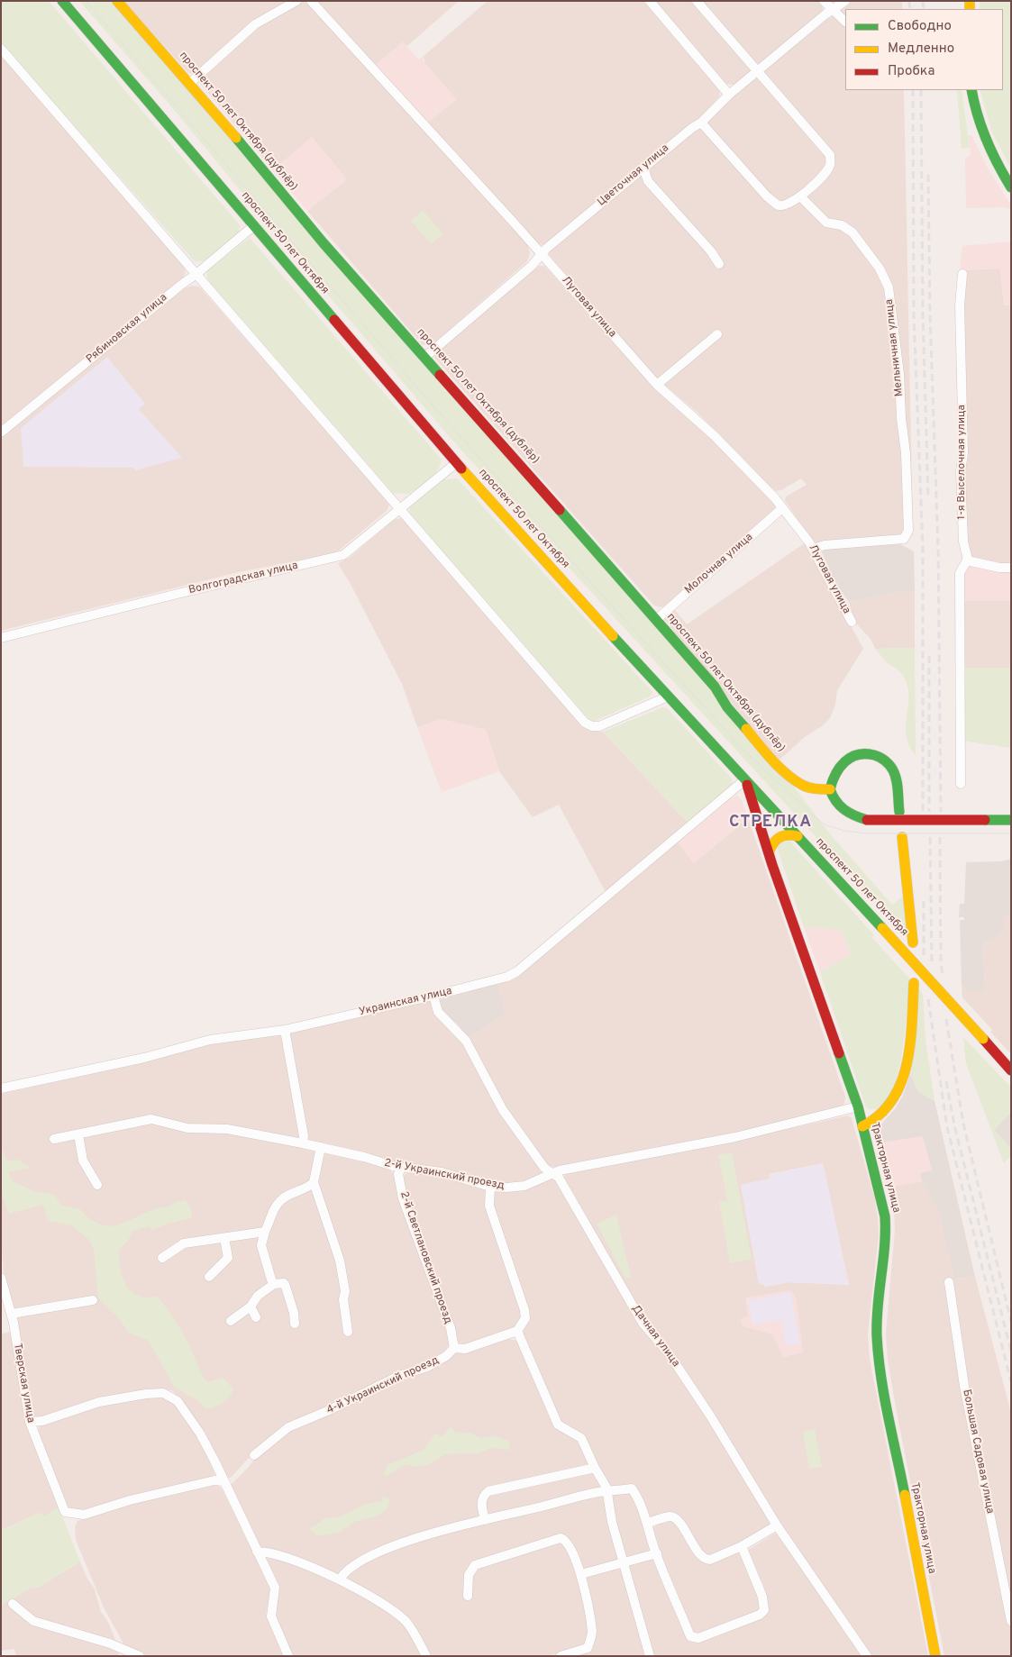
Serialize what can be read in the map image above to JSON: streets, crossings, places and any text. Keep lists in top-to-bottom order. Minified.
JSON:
{"streets":{"main road":["проспект 50 лет Октября (дублёр)","проспект 50 лет Октября","Тракторная улица"],"street":["Цветочная улица","Луговая улица","Рябиновская улица","Мельничная улица","1-я Выселочная улица","Молочная улица","Волгоградская улица","Украинская улица","2-й Украинский проезд","2-й Светлановский проезд","Дачная улица","Тверская улица","4-й Украинский проезд","Большая Садовая улица"]},"crossings":[["проспект 50 лет Октября (дублёр)","Цветочная улица"],["проспект 50 лет Октября (дублёр)","Молочная улица"],["Цветочная улица","Луговая улица"],["проспект 50 лет Октября","Рябиновская улица"],["проспект 50 лет Октября","Волгоградская улица"],["проспект 50 лет Октября","Украинская улица"],["проспект 50 лет Октября","Тракторная улица"],["Луговая улица","Мельничная улица"],["Луговая улица","Молочная улица"],["Украинская улица","Тракторная улица"],["Украинская улица","Дачная улица"],["Тракторная улица","2-й Украинский проезд"],["2-й Украинский проезд","2-й Светлановский проезд"],["2-й Украинский проезд","Дачная улица"],["2-й Светлановский проезд","4-й Украинский проезд"]],"districts":["СТРЕЛКА"],"legend":["Свободно","Медленно","Пробка"]}
